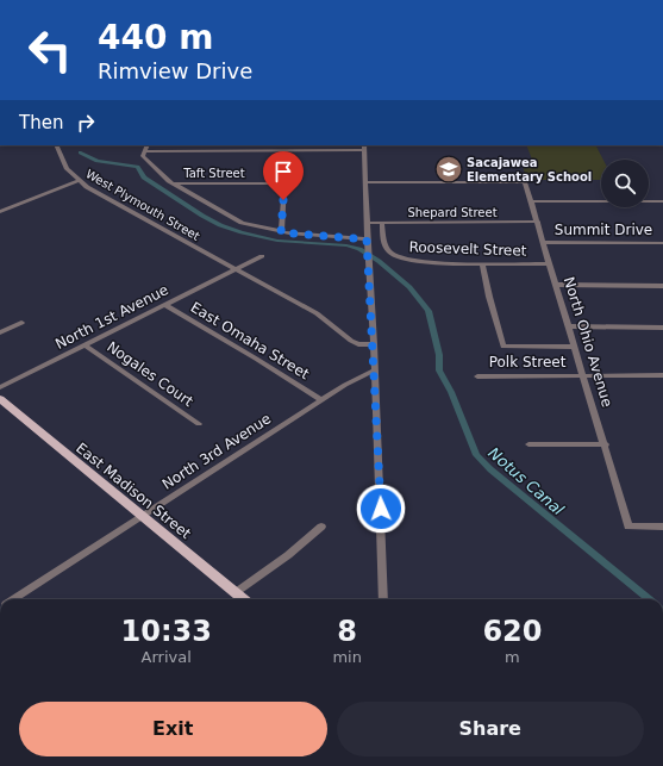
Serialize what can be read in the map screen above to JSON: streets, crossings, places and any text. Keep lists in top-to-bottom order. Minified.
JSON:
{"streets":{"main road":["East Madison Street"],"street":["Taft Street","West Plymouth Street","Shepard Street","Summit Drive","Roosevelt Street","North 1st Avenue","East Omaha Street","North Ohio Avenue","Polk Street","Nogales Court","North 3rd Avenue"]},"crossings":[["West Plymouth Street","North 1st Avenue"],["Shepard Street","Roosevelt Street"],["Shepard Street","North Ohio Avenue"],["Summit Drive","North Ohio Avenue"],["Roosevelt Street","North Ohio Avenue"],["North 1st Avenue","East Omaha Street"],["North 1st Avenue","Nogales Court"],["East Omaha Street","North 3rd Avenue"],["North Ohio Avenue","Polk Street"],["North 3rd Avenue","East Madison Street"]],"water":["Notus Canal"],"places":{"school or university":["Sacajawea Elementary School"]},"page":{"turn":["440 m","Rimview Drive"],"then":"Then","eta":["10:33","Arrival","8","min","620","m"],"buttons":["Exit","Share"]}}
